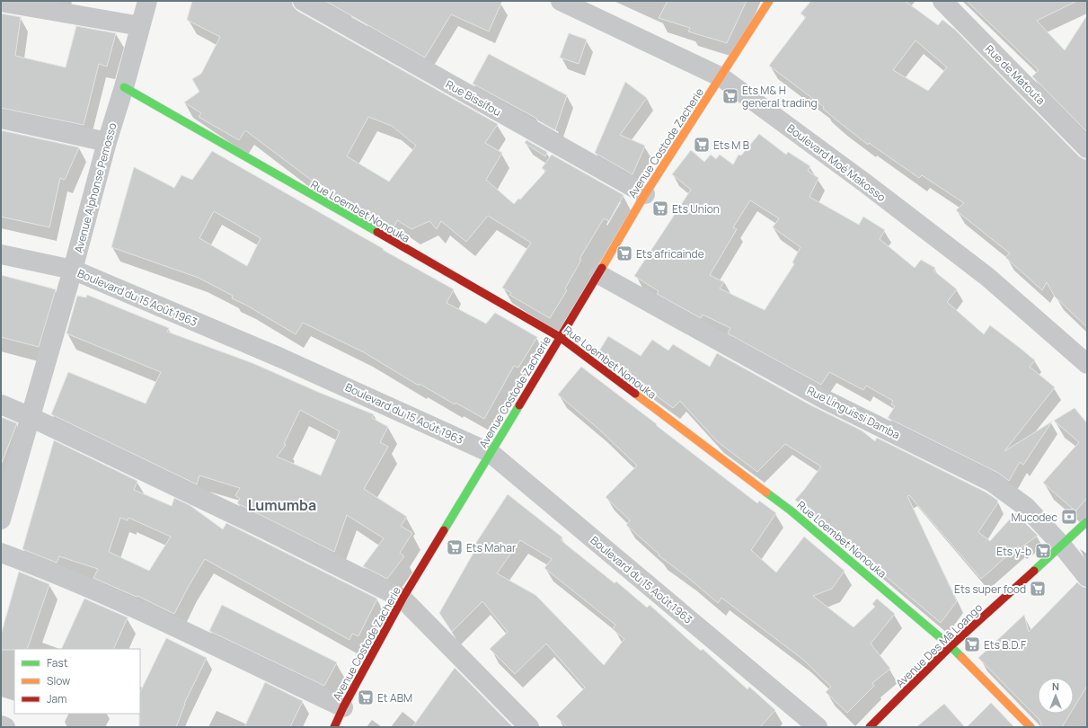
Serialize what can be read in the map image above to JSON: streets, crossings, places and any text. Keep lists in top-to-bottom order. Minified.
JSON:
{"streets":{"street":["Rue de Matouta","Rue Bissifou","Avenue Costode Zacherie","Boulevard Moé Makosso","Avenue Alphonse Pemosso","Rue Loembet Nonouka","Boulevard du 15 Août 1963","Rue Linguissi Damba","Avenue Des Mâ Loango"]},"crossings":[["Rue Bissifou","Avenue Costode Zacherie"],["Avenue Costode Zacherie","Boulevard Moé Makosso"],["Avenue Costode Zacherie","Rue Loembet Nonouka"],["Avenue Costode Zacherie","Boulevard du 15 Août 1963"],["Avenue Costode Zacherie","Rue Linguissi Damba"],["Avenue Alphonse Pemosso","Rue Loembet Nonouka"],["Avenue Alphonse Pemosso","Boulevard du 15 Août 1963"],["Rue Loembet Nonouka","Avenue Des Mâ Loango"],["Rue Linguissi Damba","Avenue Des Mâ Loango"]],"districts":["Lumumba"],"places":{"supermarket":["Ets M& H general trading","Ets M B","Ets Union","Ets africainde","Ets Mahar","Ets y-b","Ets super food","Ets B.D.F","Et ABM"],"bank":["Mucodec"]},"legend":["Fast","Slow","Jam"],"north":"top"}
